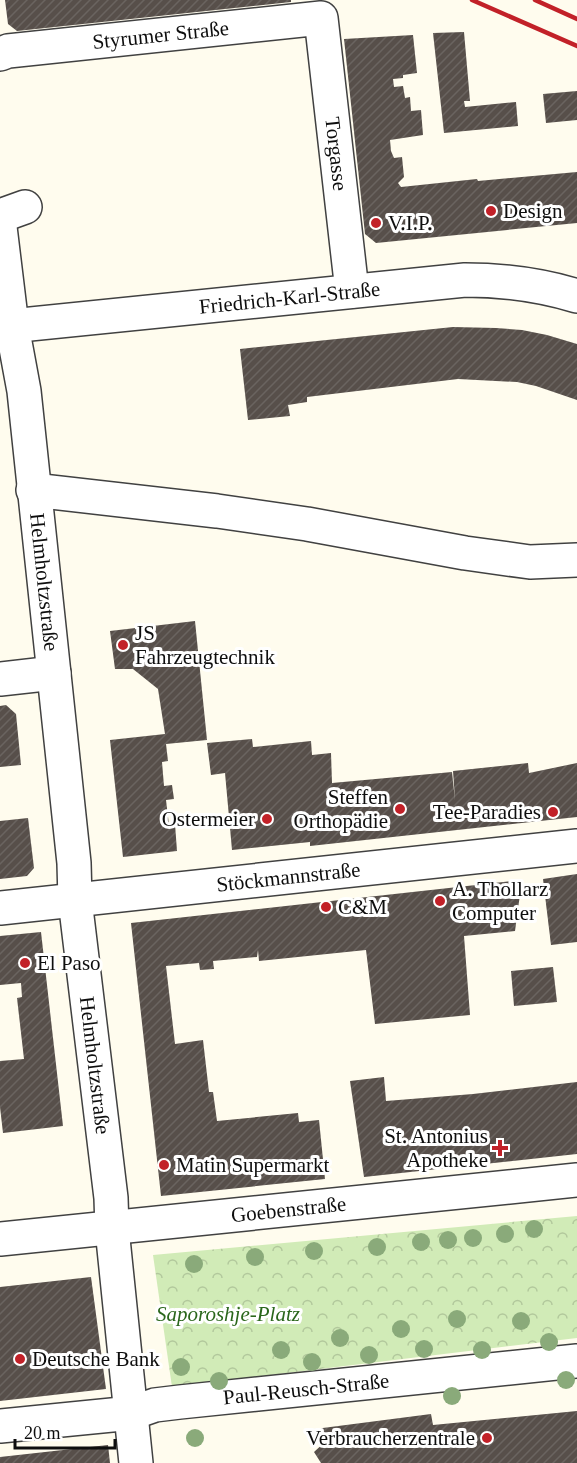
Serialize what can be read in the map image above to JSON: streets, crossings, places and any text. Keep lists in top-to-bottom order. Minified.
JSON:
{"streets":{"street":["Styrumer Straße","Torgasse","Friedrich-Karl-Straße","Helmholtzstraße","Stöckmannstraße","Goebenstraße","Paul-Reusch-Straße"]},"crossings":[["Styrumer Straße","Torgasse"],["Torgasse","Friedrich-Karl-Straße"],["Friedrich-Karl-Straße","Helmholtzstraße"],["Helmholtzstraße","Stöckmannstraße"],["Helmholtzstraße","Goebenstraße"],["Helmholtzstraße","Paul-Reusch-Straße"]],"parks":["Saporoshje-Platz"],"places":{"other":["Design","V.I.P.","JS Fahrzeugtechnik","Steffen Orthopädie","Tee-Paradies","Ostermeier","A. Thollarz Computer","C&M","El Paso","Matin Supermarkt","Deutsche Bank","Verbraucherzentrale"],"health":["St. Antonius Apotheke"]},"scale_bar":"20 m"}
